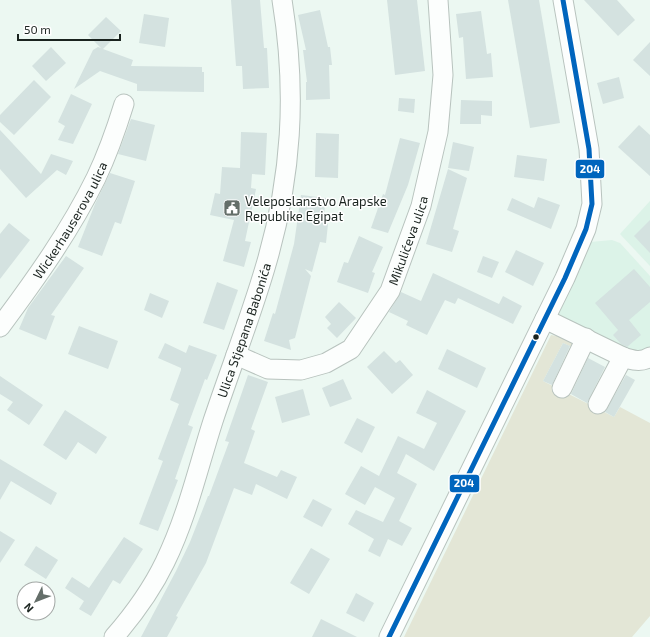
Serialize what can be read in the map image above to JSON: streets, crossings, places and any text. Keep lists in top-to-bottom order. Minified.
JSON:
{"streets":{"street":["Wickerhauserova ulica","Mikulićeva ulica","Ulica Stjepana Babonića"]},"crossings":[["Mikulićeva ulica","Ulica Stjepana Babonića"]],"places":{"public building":["Veleposlanstvo Arapske Republike Egipat"]},"lines":["transit line 204"],"scale_bar":"50 m","north":"bottom left"}
